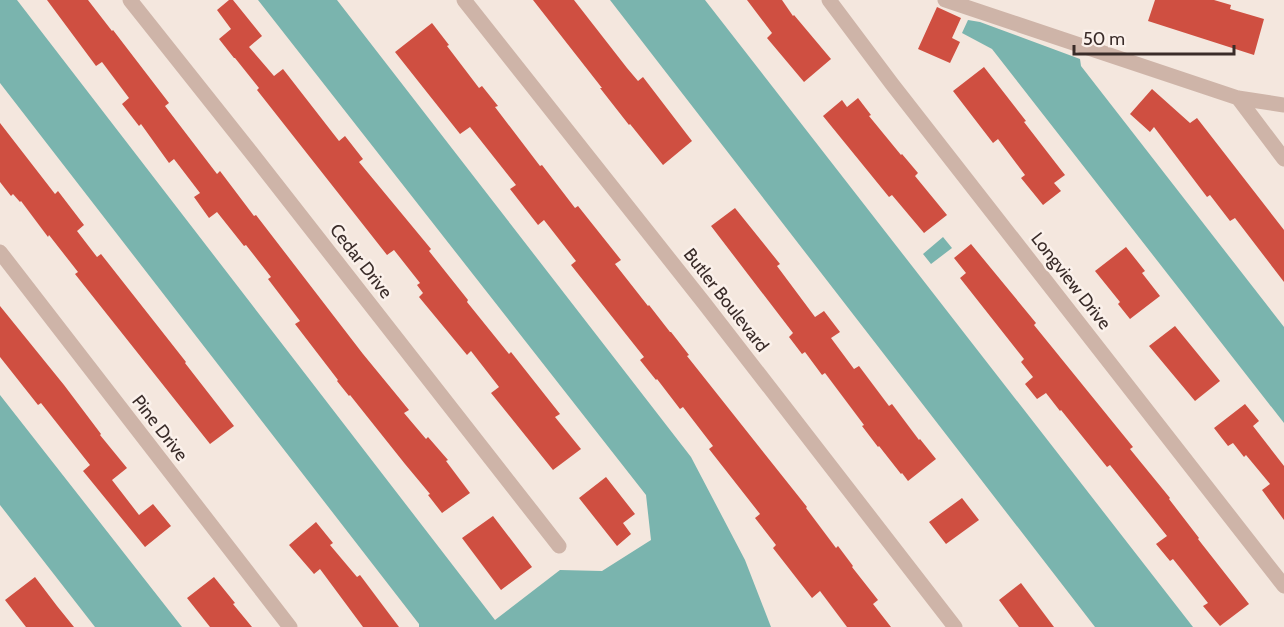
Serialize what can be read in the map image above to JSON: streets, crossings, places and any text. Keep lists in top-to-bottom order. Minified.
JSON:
{"streets":{"street":["Cedar Drive","Longview Drive","Butler Boulevard","Pine Drive"]},"scale_bar":"50 m"}
